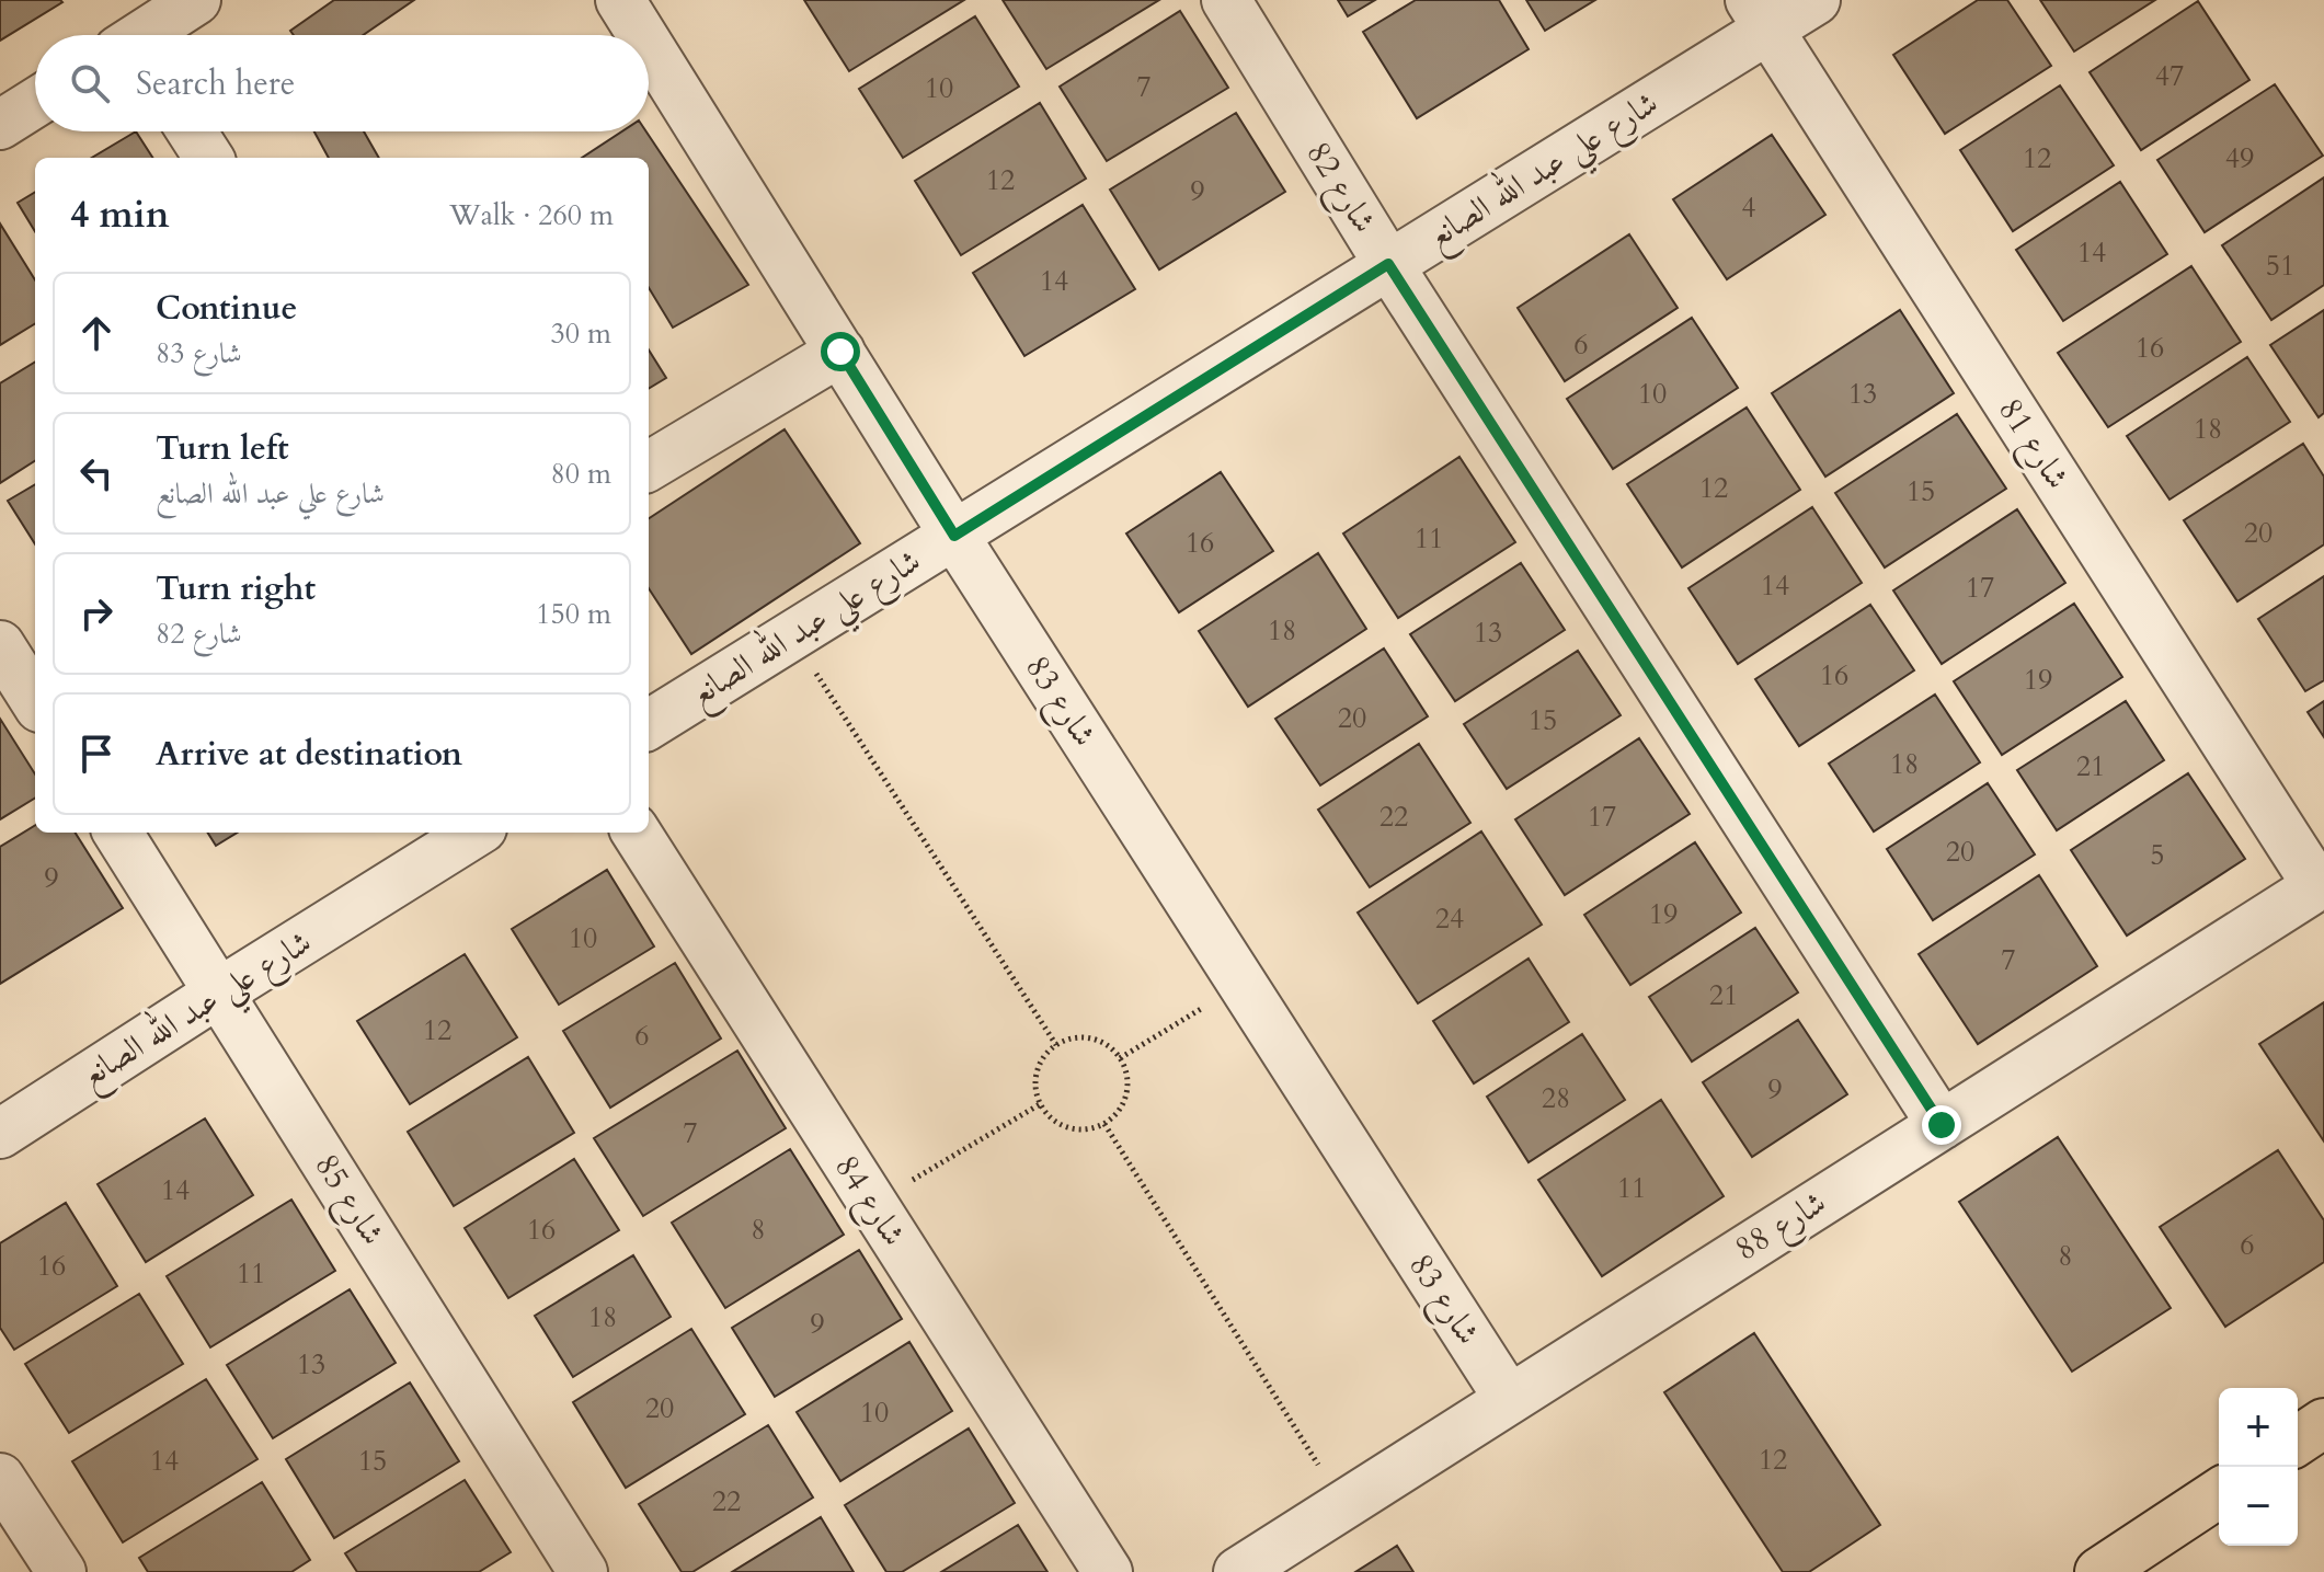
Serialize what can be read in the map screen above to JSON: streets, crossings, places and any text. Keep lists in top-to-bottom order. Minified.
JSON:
{"streets":{"street":["شارع علي عبد الله الصانع","شارع 82","شارع 81","شارع 83","شارع 85","شارع 84","شارع 88"]},"crossings":[["شارع علي عبد الله الصانع","شارع 82"],["شارع علي عبد الله الصانع","شارع 81"],["شارع علي عبد الله الصانع","شارع 83"],["شارع علي عبد الله الصانع","شارع 85"],["شارع 82","شارع 88"],["شارع 81","شارع 88"],["شارع 83","شارع 88"]],"house_numbers":["47","7","10","12","49","12","9","4","14","51","14","6","16","10","13","18","12","15","20","11","16","14","17","18","13","16","19","20","15","18","21","22","17","20","5","9","19","24","10","7","21","12","6","9","28","7","11","14","16","8","6","8","16","11","18","9","13","20","10","12","14","15","22"],"page":{"search":"Search here","heading":["4 min","Walk · 260 m"],"list":[["Continue","شارع 83","30 m"],["Turn left","شارع علي عبد الله الصانع","80 m"],["Turn right","شارع 82","150 m"],"Arrive at destination"],"map_buttons":["+","−"]}}
